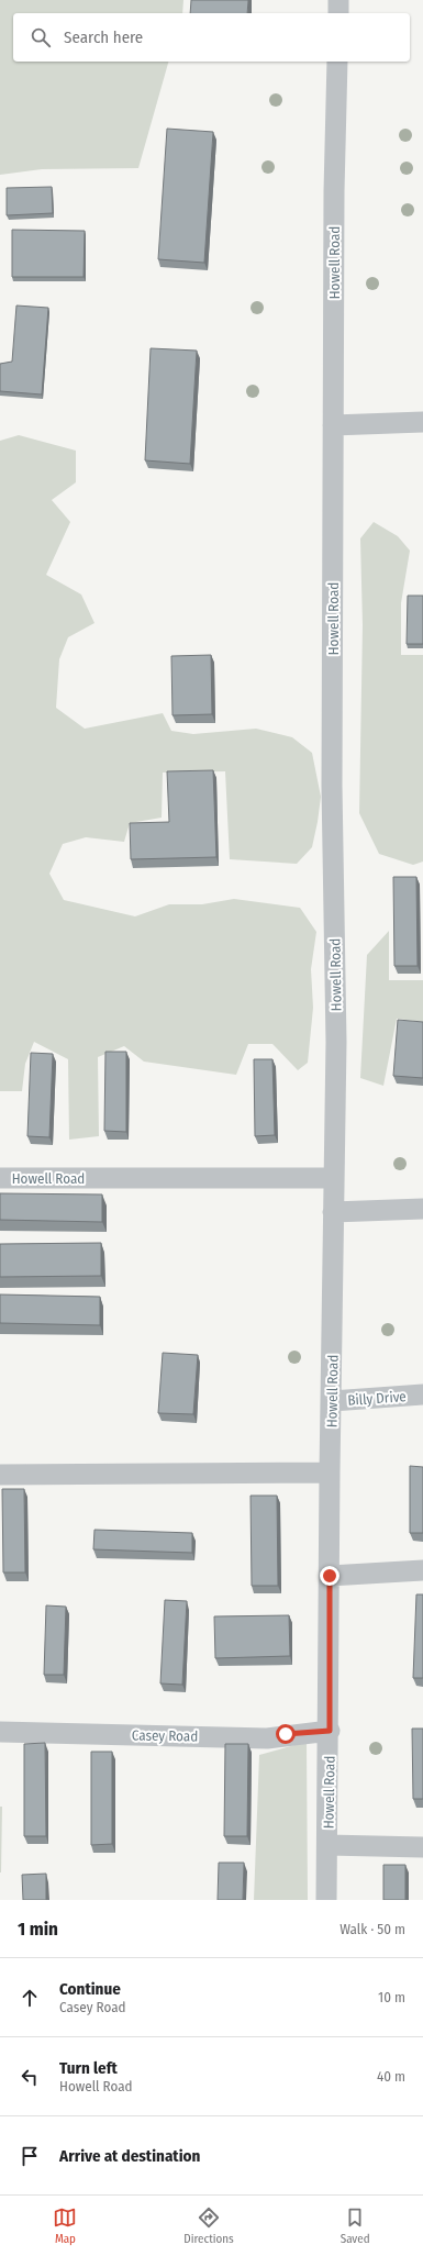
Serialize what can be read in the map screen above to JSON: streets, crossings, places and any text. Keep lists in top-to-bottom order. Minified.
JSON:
{"streets":{"street":["Howell Road","Billy Drive","Casey Road"]},"crossings":[["Howell Road","Billy Drive"],["Howell Road","Casey Road"]],"page":{"search":"Search here","heading":["1 min","Walk · 50 m"],"list":[["Continue","Casey Road","10 m"],["Turn left","Howell Road","40 m"],"Arrive at destination"],"nav":["Map","Directions","Saved"]}}
